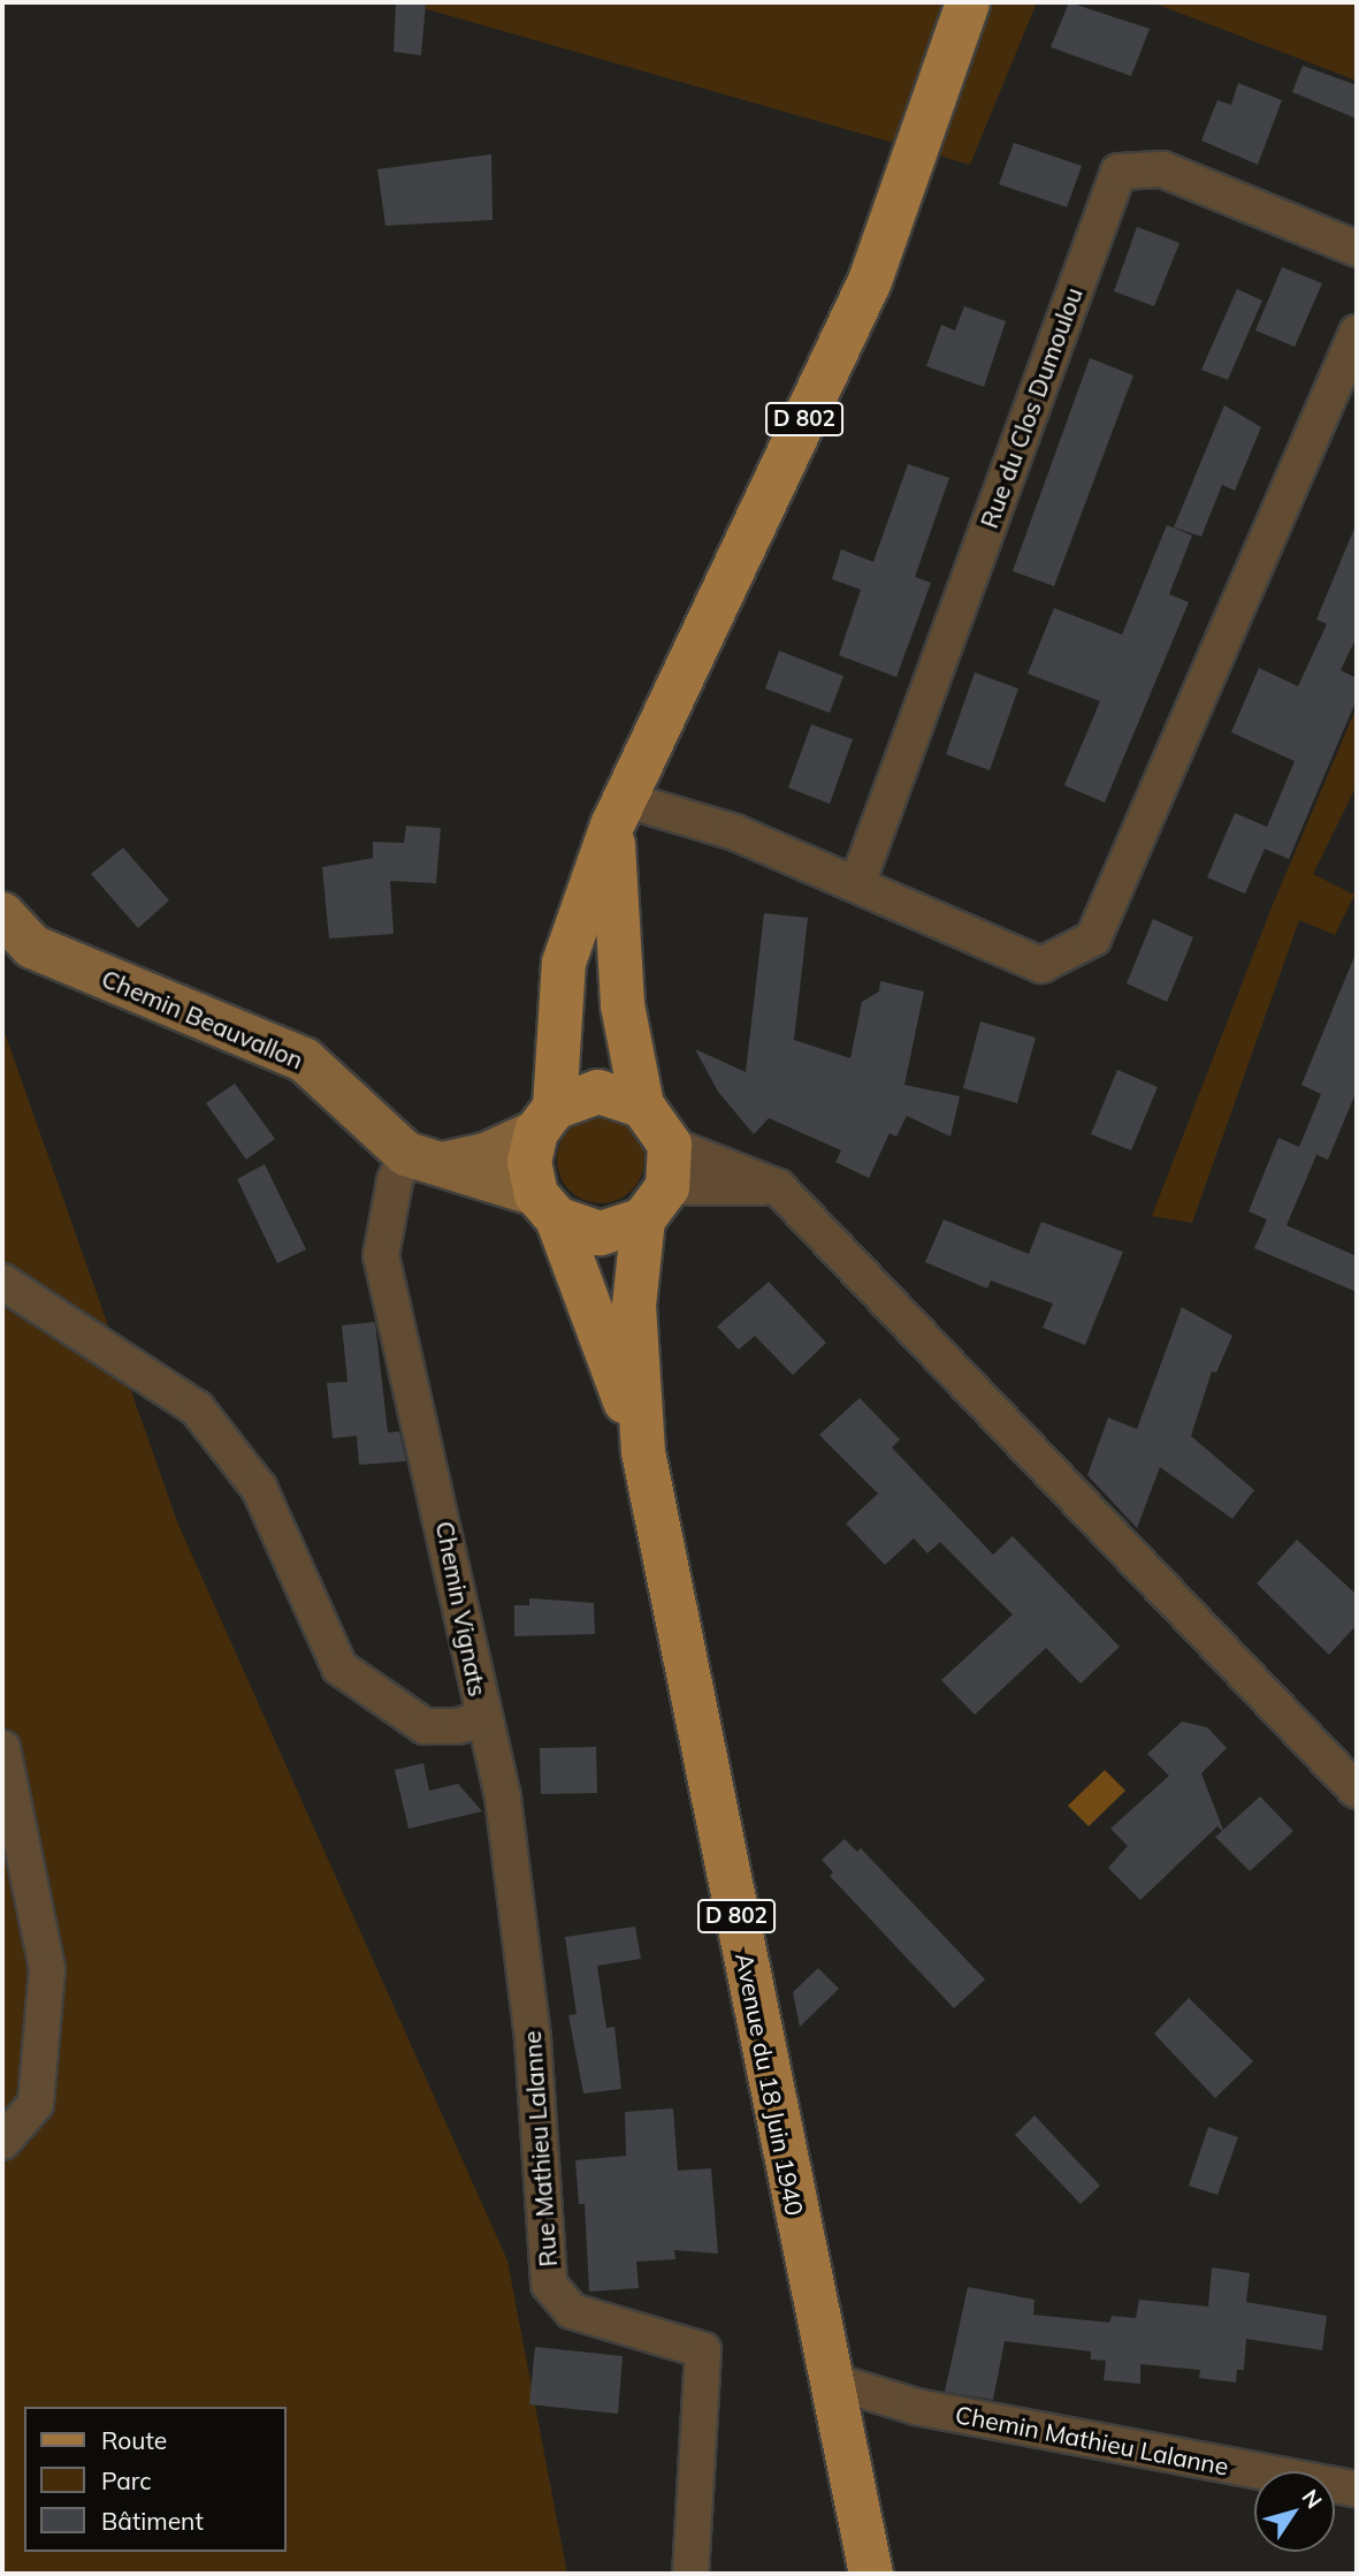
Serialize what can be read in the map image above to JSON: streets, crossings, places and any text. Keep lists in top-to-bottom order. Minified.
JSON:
{"streets":{"main road":["D 802","Avenue du 18 Juin 1940"],"street":["Rue du Clos Dumoulou","Chemin Beauvallon","Chemin Vignats","Rue Mathieu Lalanne","Chemin Mathieu Lalanne"]},"crossings":[["D 802","Chemin Beauvallon"],["D 802","Avenue du 18 Juin 1940"],["Chemin Beauvallon","Chemin Vignats"],["Chemin Beauvallon","Avenue du 18 Juin 1940"],["Chemin Vignats","Rue Mathieu Lalanne"],["Avenue du 18 Juin 1940","Chemin Mathieu Lalanne"]],"legend":["Route","Parc","Bâtiment"],"north":"top right"}
